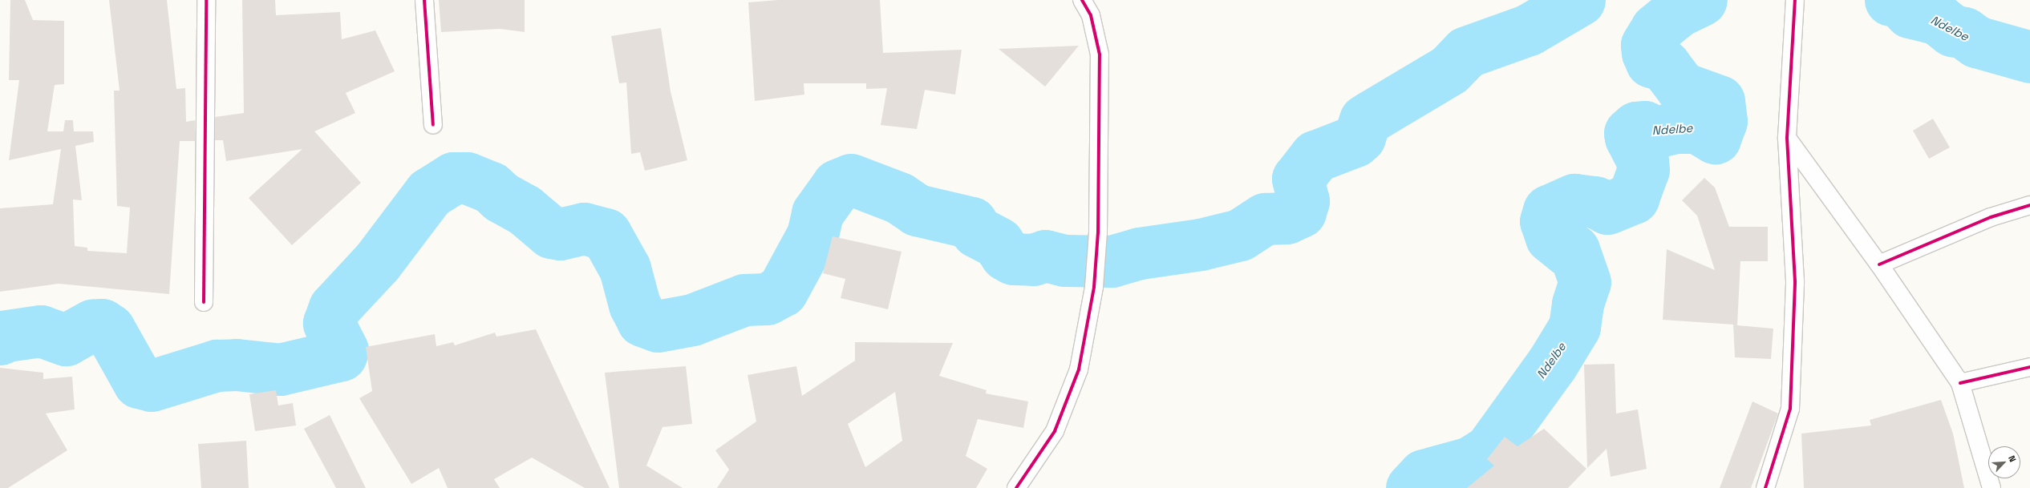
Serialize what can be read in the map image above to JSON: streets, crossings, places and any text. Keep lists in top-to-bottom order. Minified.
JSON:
{"water":["Ndelbe"],"north":"top right"}
